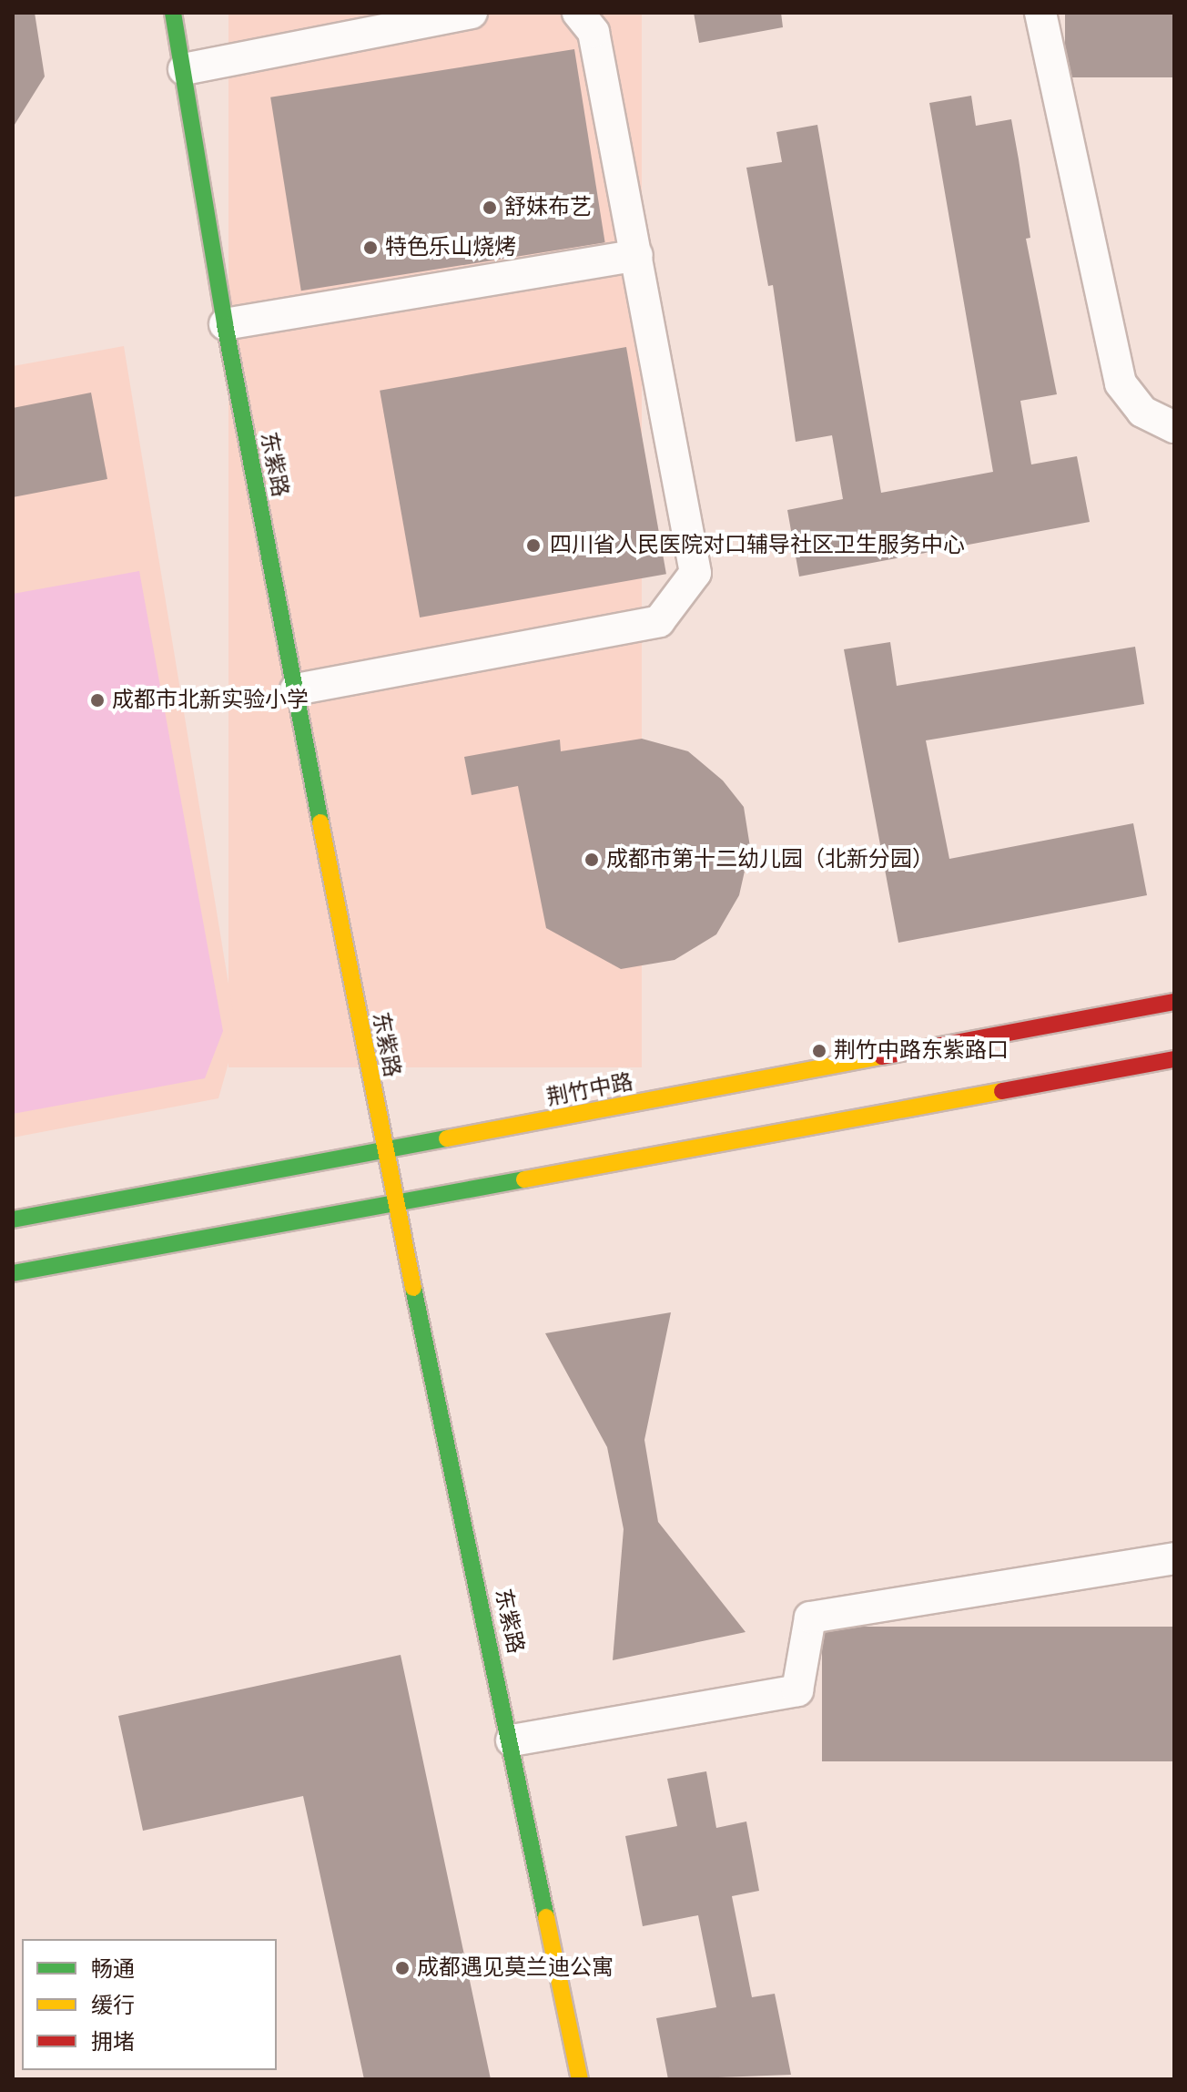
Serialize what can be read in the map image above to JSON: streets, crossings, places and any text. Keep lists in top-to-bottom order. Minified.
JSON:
{"streets":{"main road":["东紫路","荆竹中路"]},"crossings":[["东紫路","荆竹中路"]],"places":["舒妹布艺","特色乐山烧烤","四川省人民医院对口辅导社区卫生服务中心","成都市北新实验小学","成都市第十二幼儿园（北新分园）","荆竹中路东紫路口","成都遇见莫兰迪公寓"],"legend":["畅通","缓行","拥堵"]}
